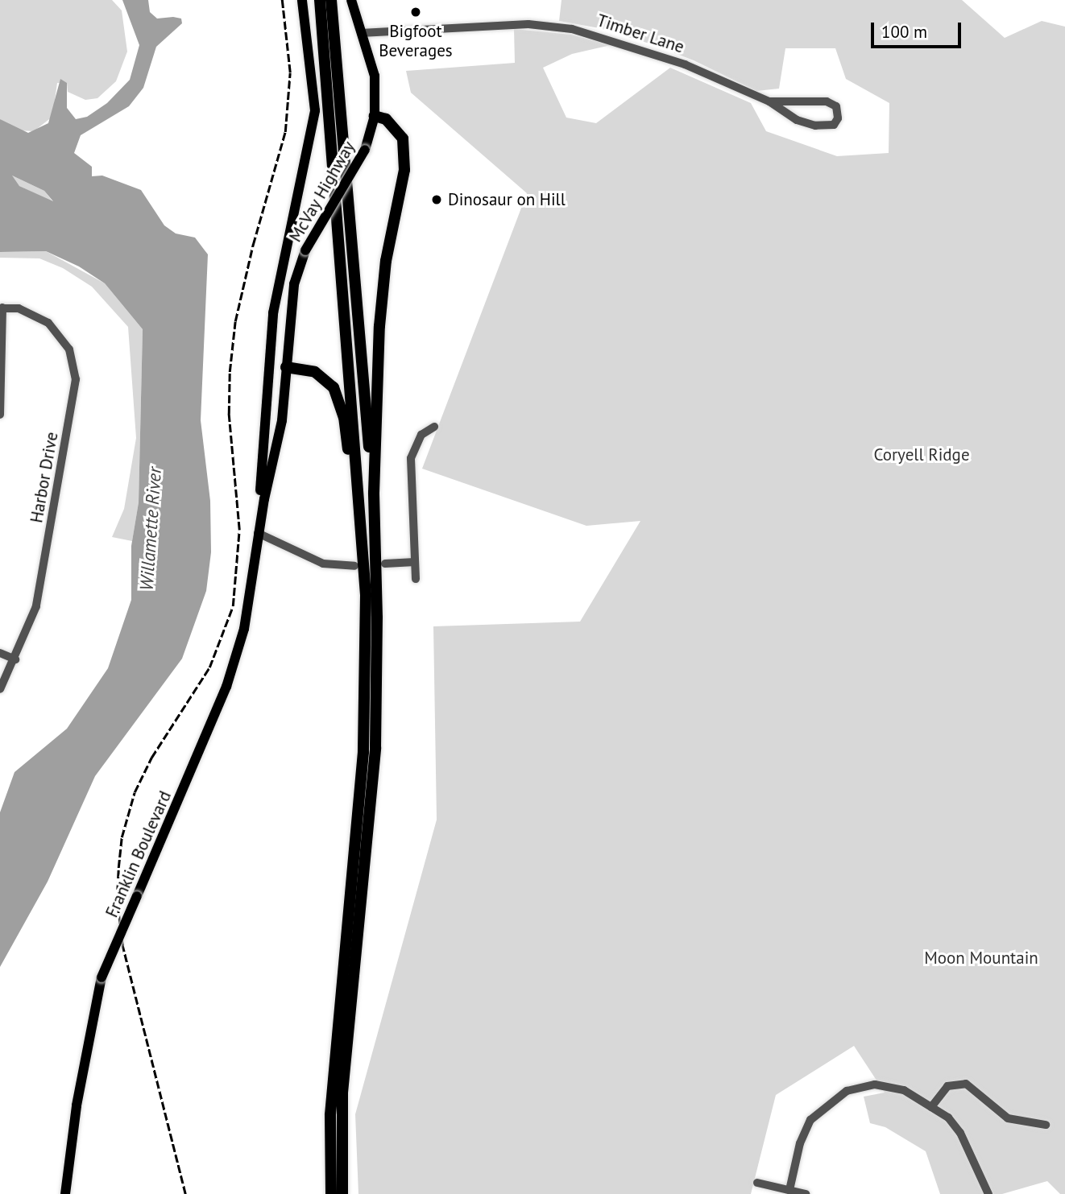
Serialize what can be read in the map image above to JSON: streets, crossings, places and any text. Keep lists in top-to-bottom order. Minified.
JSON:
{"streets":{"main road":["McVay Highway","Franklin Boulevard"],"street":["Timber Lane","Harbor Drive"]},"crossings":[["Timber Lane","McVay Highway"],["McVay Highway","Franklin Boulevard"]],"water":["Willamette River"],"parks":["Coryell Ridge","Moon Mountain"],"places":["Bigfoot Beverages","Dinosaur on Hill"],"scale_bar":"100 m"}
